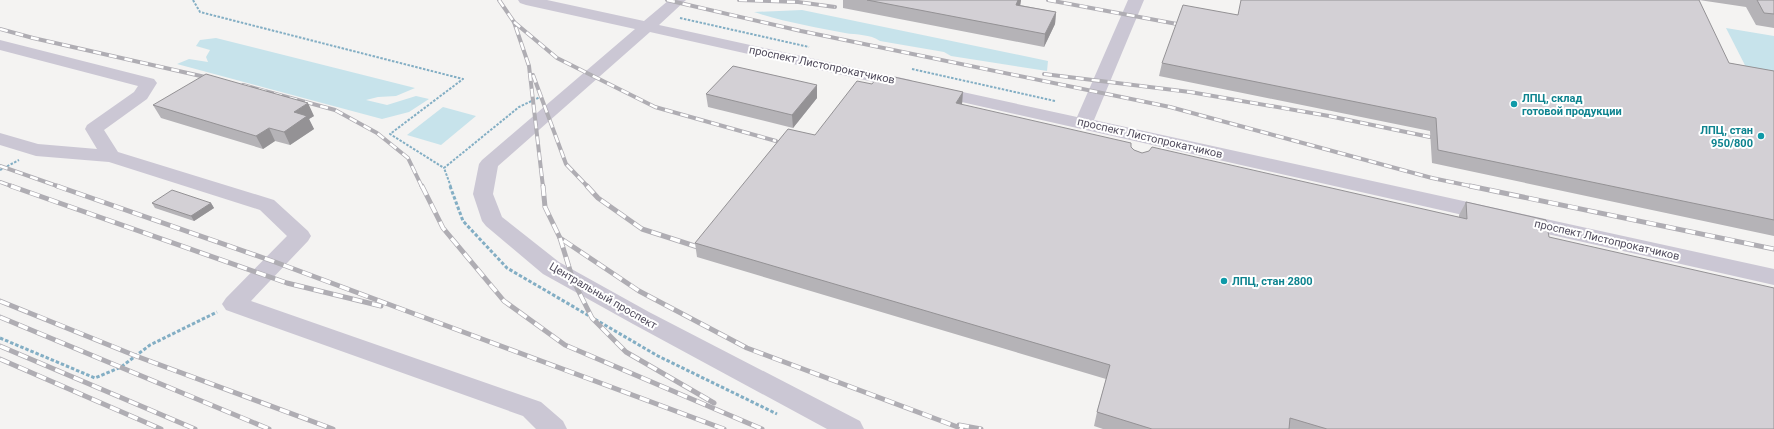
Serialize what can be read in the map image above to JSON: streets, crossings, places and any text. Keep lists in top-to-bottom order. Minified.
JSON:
{"streets":{"street":["проспект Листопрокатчиков","Центральный проспект"]},"crossings":[["проспект Листопрокатчиков","Центральный проспект"]],"places":["ЛПЦ, склад готовой продукции","ЛПЦ, стан 950/800","ЛПЦ, стан 2800"]}
